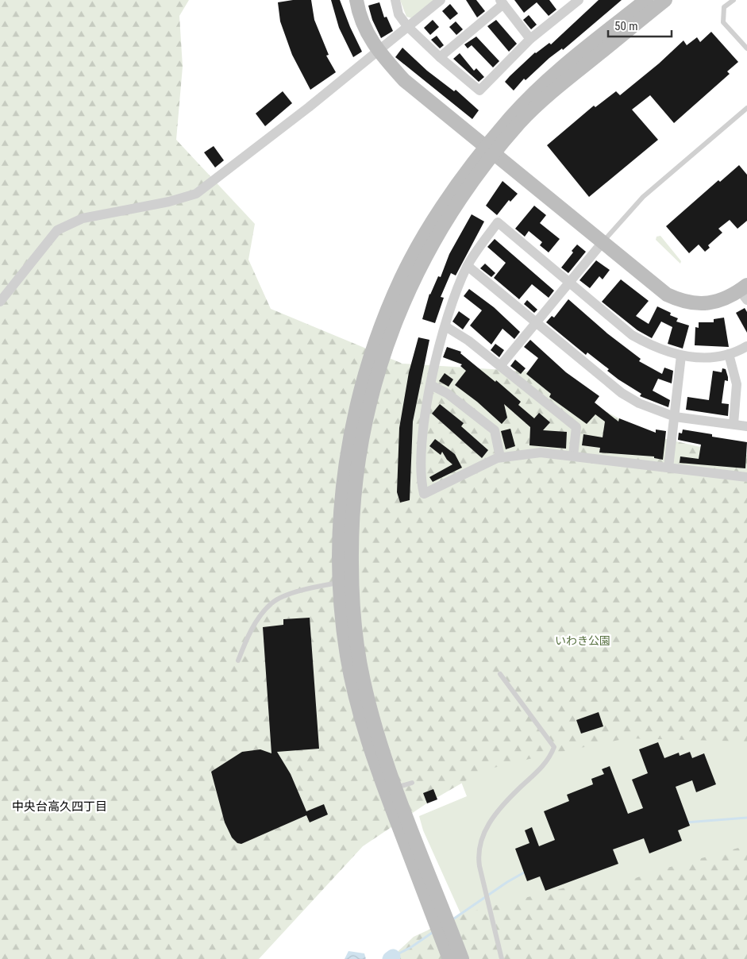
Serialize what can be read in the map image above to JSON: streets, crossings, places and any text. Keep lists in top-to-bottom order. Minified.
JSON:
{"districts":["中央台高久四丁目"],"parks":["いわき公園"],"scale_bar":"50 m"}
